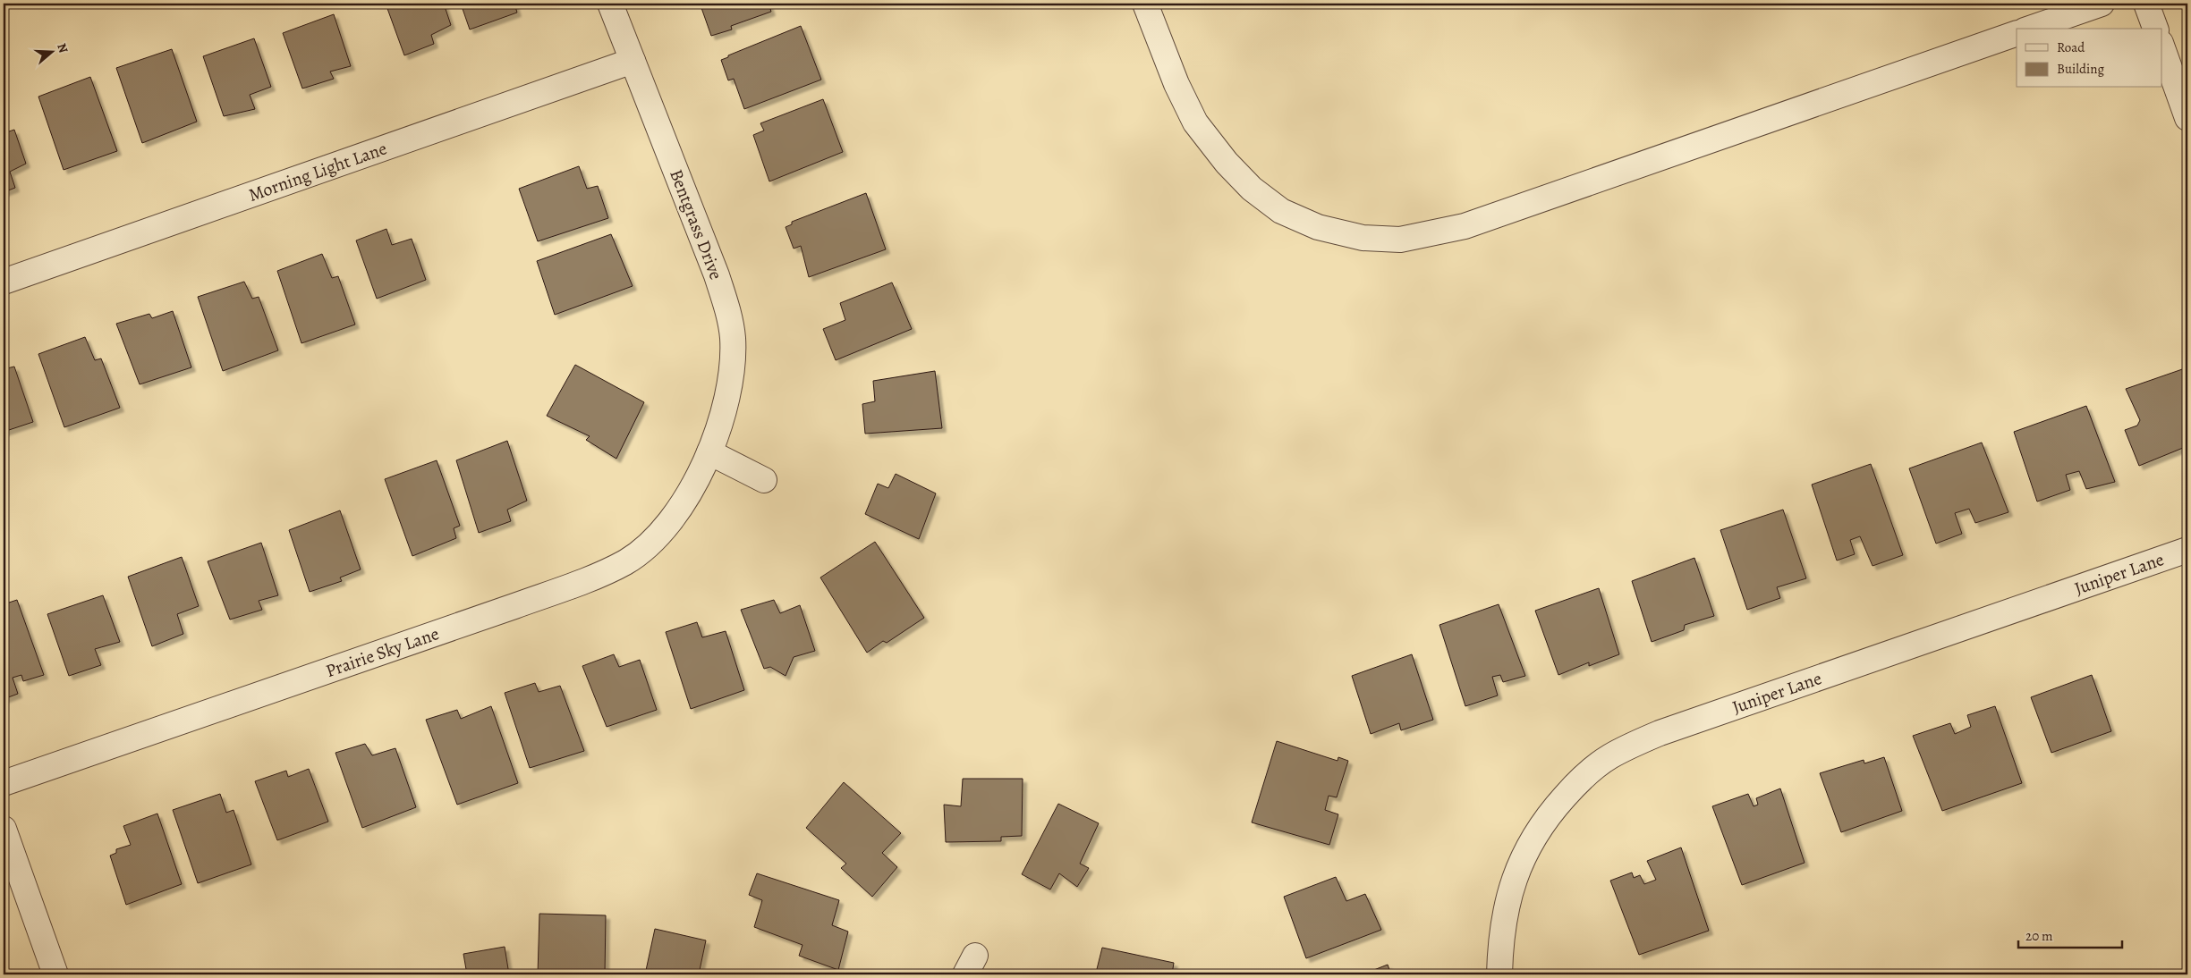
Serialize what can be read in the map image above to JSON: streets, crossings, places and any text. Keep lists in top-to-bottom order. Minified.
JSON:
{"streets":{"street":["Morning Light Lane","Bentgrass Drive","Juniper Lane","Prairie Sky Lane"]},"crossings":[["Morning Light Lane","Bentgrass Drive"],["Bentgrass Drive","Prairie Sky Lane"]],"legend":["Road","Building"],"scale_bar":"20 m","north":"right"}
